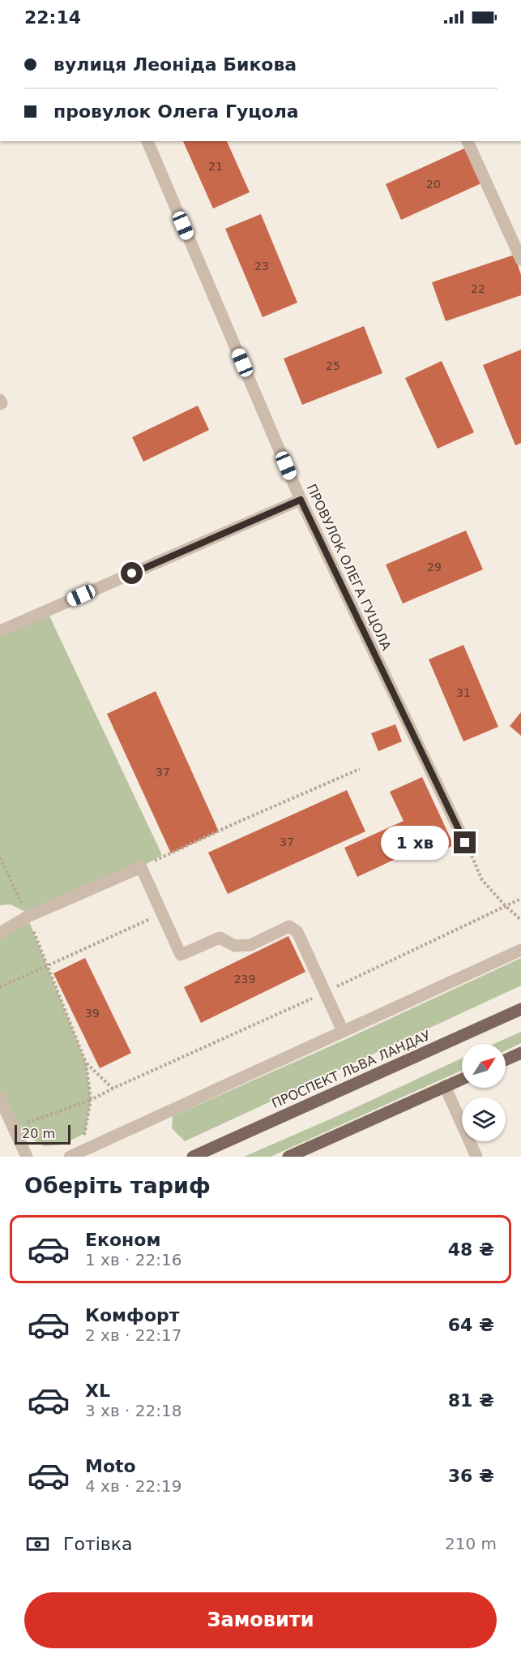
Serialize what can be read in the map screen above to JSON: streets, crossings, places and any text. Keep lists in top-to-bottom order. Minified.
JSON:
{"streets":{"main road":["ПРОСПЕКТ ЛЬВА ЛАНДАУ"],"street":["ПРОВУЛОК ОЛЕГА ГУЦОЛА"]},"house_numbers":["21","20","23","22","25","29","31","37","37","239","39"],"scale_bar":"20 m","north":"top right","page":{"status":"22:14","banner":["вулиця Леоніда Бикова","провулок Олега Гуцола"],"bubble":"1 хв","scale":"20 m","heading":"Оберіть тариф","list":[{"name":"Економ","note":"1 хв · 22:16","value":"48 ₴"},{"name":"Комфорт","note":"2 хв · 22:17","value":"64 ₴"},{"name":"XL","note":"3 хв · 22:18","value":"81 ₴"},{"name":"Moto","note":"4 хв · 22:19","value":"36 ₴"}],"pay":["Готівка","210 m"],"buttons":"Замовити"}}
